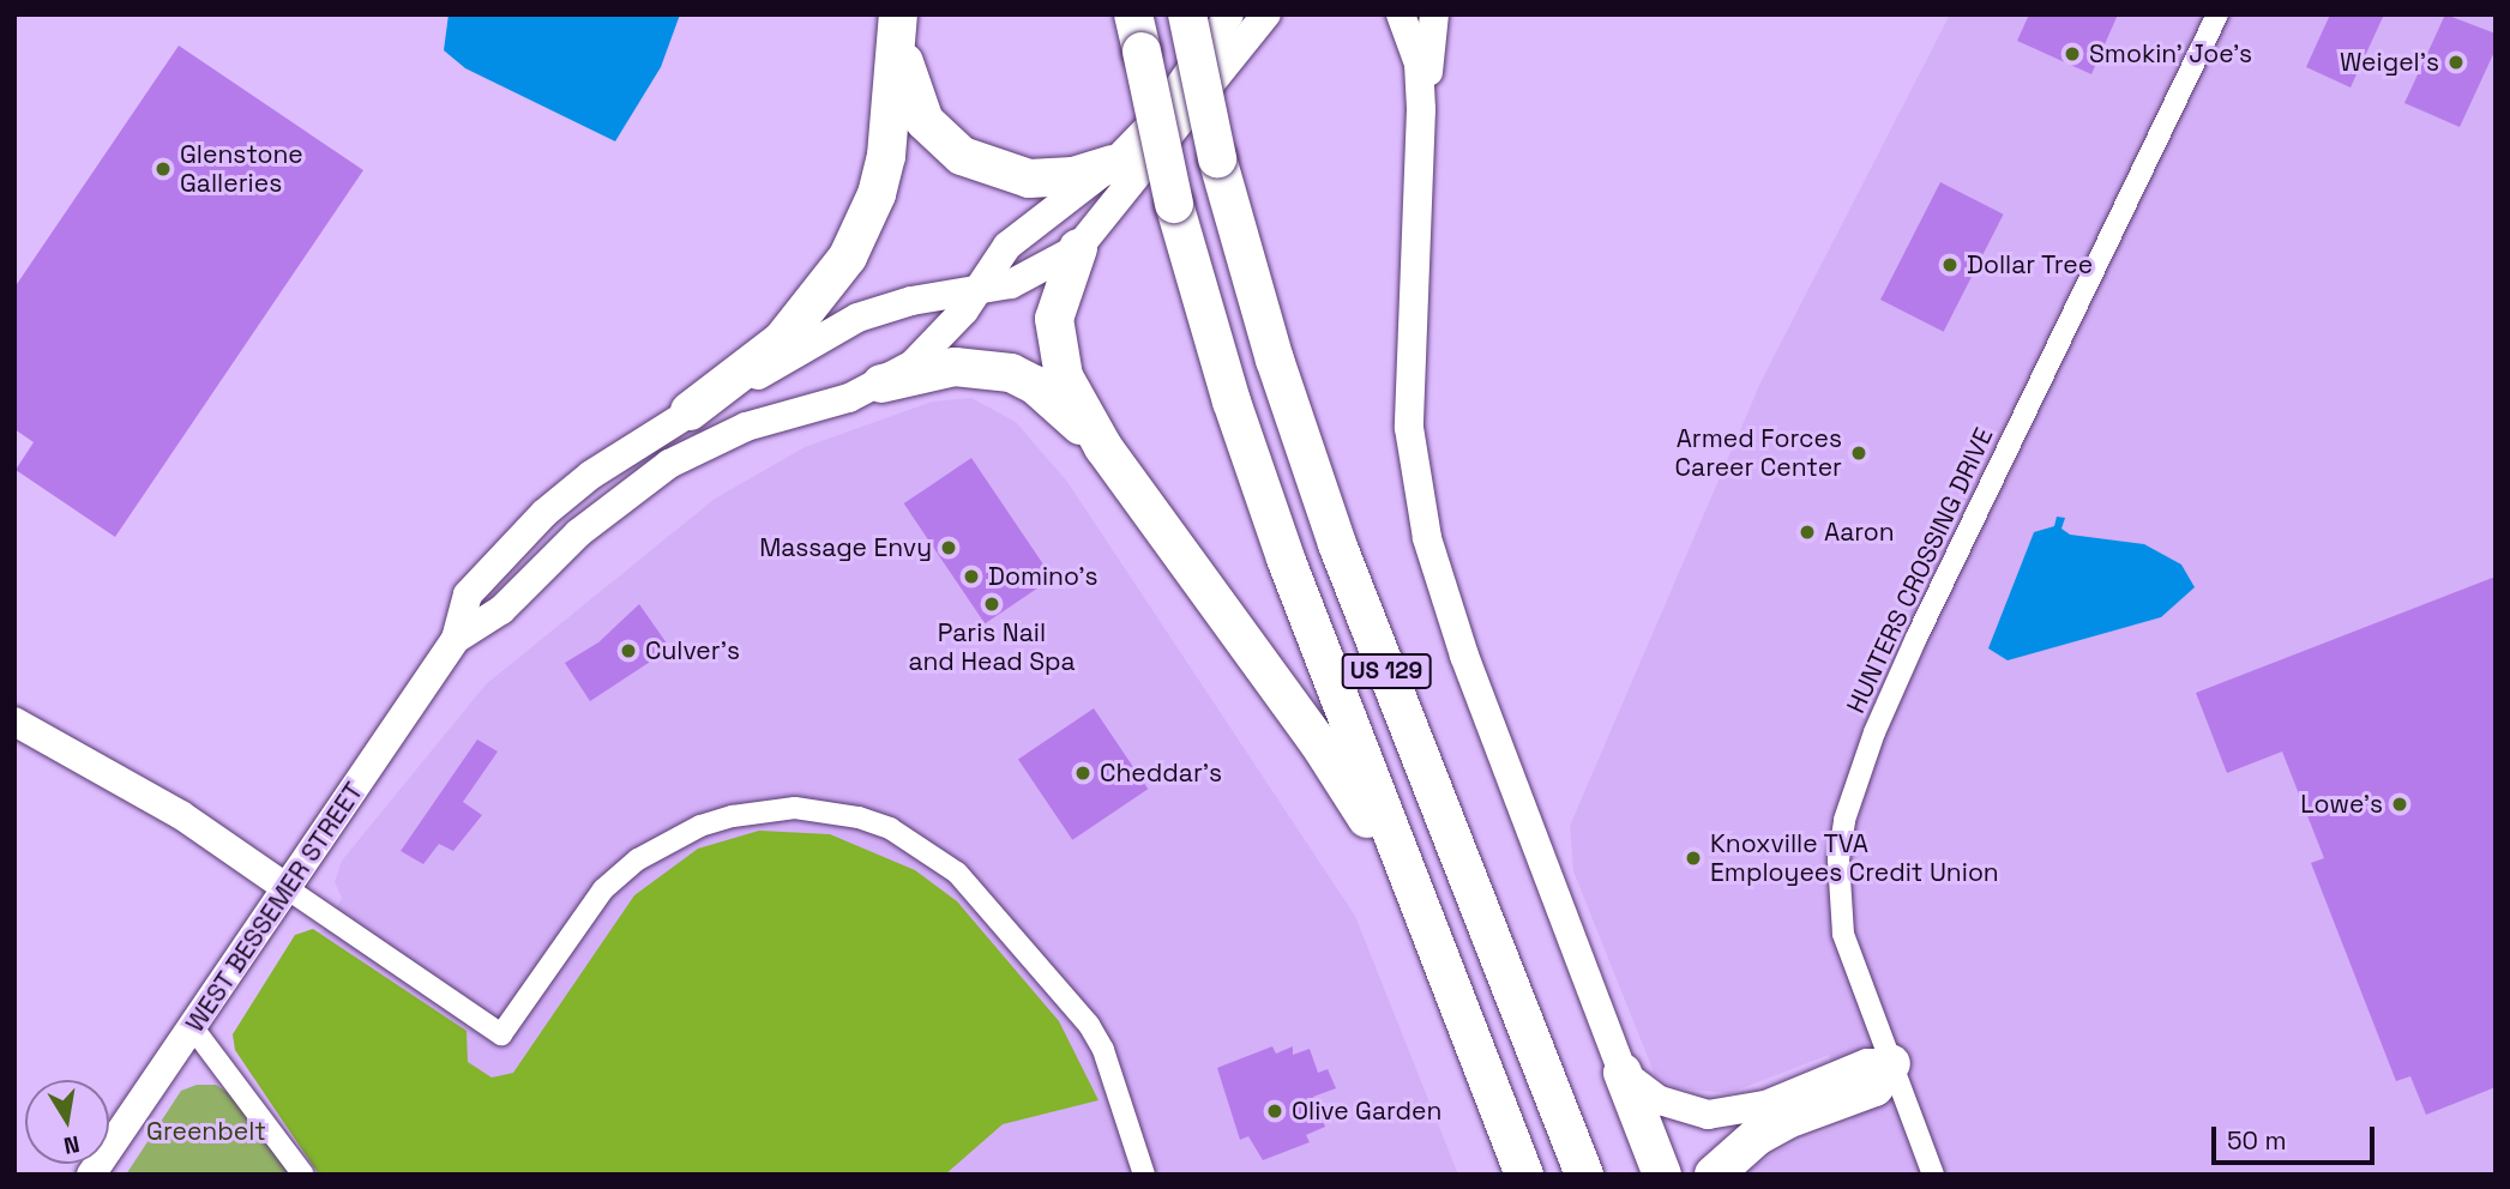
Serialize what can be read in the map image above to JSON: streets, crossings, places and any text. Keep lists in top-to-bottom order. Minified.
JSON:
{"streets":{"highway":["US 129"],"main road":["WEST BESSEMER STREET"],"street":["HUNTERS CROSSING DRIVE"]},"parks":["Greenbelt"],"places":["Smokin' Joe's","Weigel's","Glenstone Galleries","Dollar Tree","Armed Forces Career Center","Aaron","Massage Envy","Domino's","Paris Nail and Head Spa","Culver's","Cheddar's","Lowe's","Knoxville TVA Employees Credit Union","Olive Garden"],"scale_bar":"50 m","north":"bottom"}
